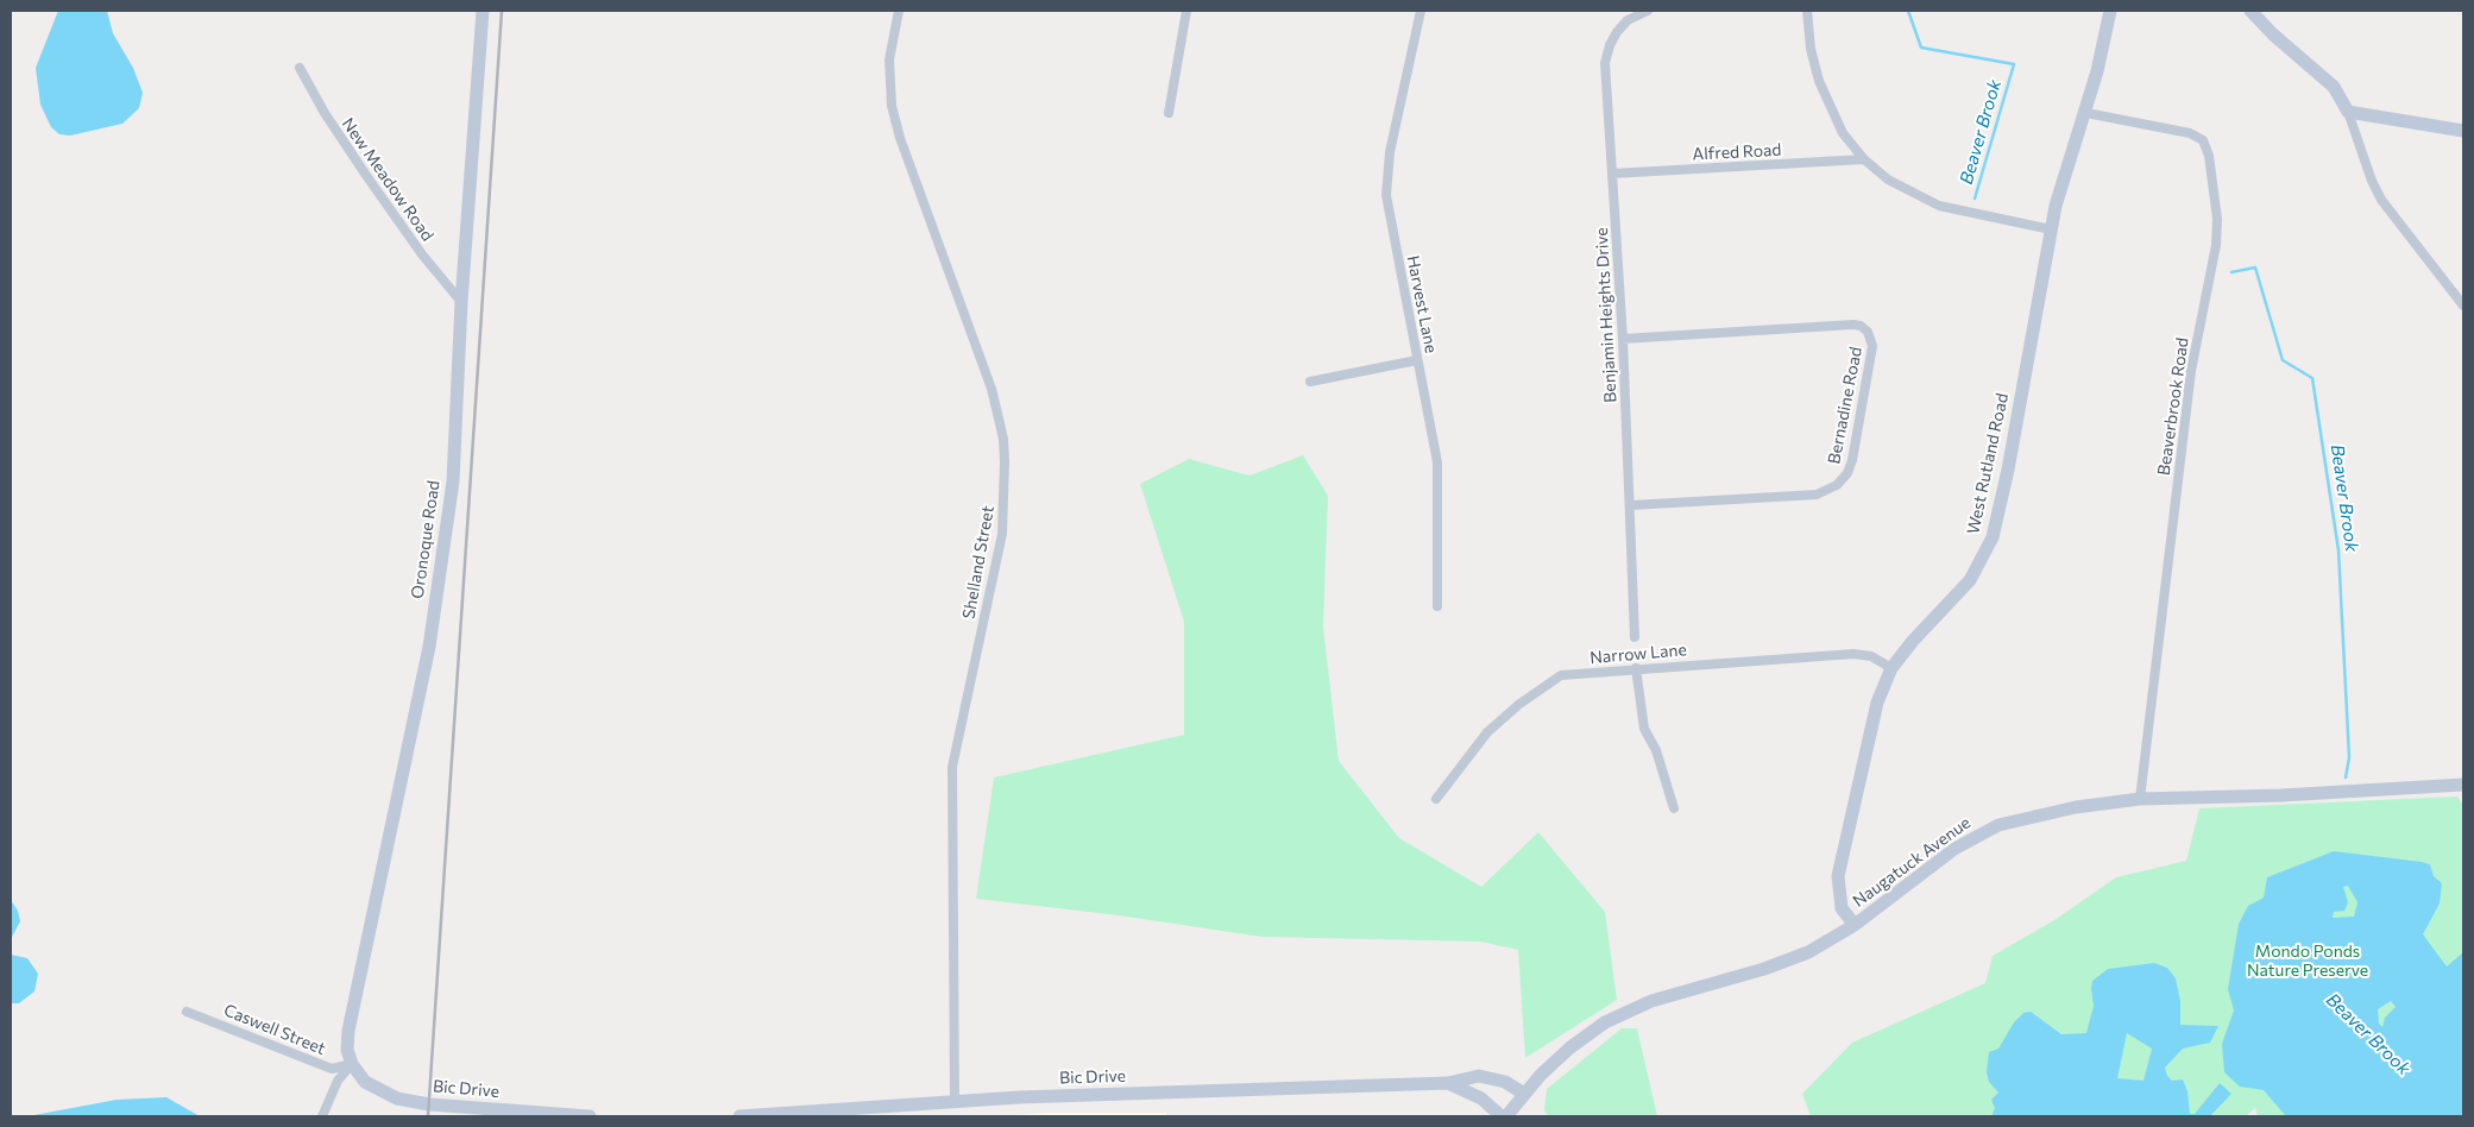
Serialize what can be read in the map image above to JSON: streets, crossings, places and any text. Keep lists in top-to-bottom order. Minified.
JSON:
{"streets":{"street":["Alfred Road","New Meadow Road","Harvest Lane","Benjamin Heights Drive","Bernadine Road","Beaverbrook Road","West Rutland Road","Oronoque Road","Shelland Street","Narrow Lane","Naugatuck Avenue","Caswell Street","Bic Drive"]},"crossings":[["Alfred Road","Benjamin Heights Drive"],["New Meadow Road","Oronoque Road"],["Benjamin Heights Drive","Bernadine Road"],["Beaverbrook Road","West Rutland Road"],["Beaverbrook Road","Naugatuck Avenue"],["West Rutland Road","Narrow Lane"],["West Rutland Road","Naugatuck Avenue"],["Oronoque Road","Caswell Street"],["Oronoque Road","Bic Drive"],["Shelland Street","Bic Drive"],["Naugatuck Avenue","Bic Drive"],["Caswell Street","Bic Drive"]],"water":["Beaver Brook"],"parks":["Mondo Ponds Nature Preserve"]}
